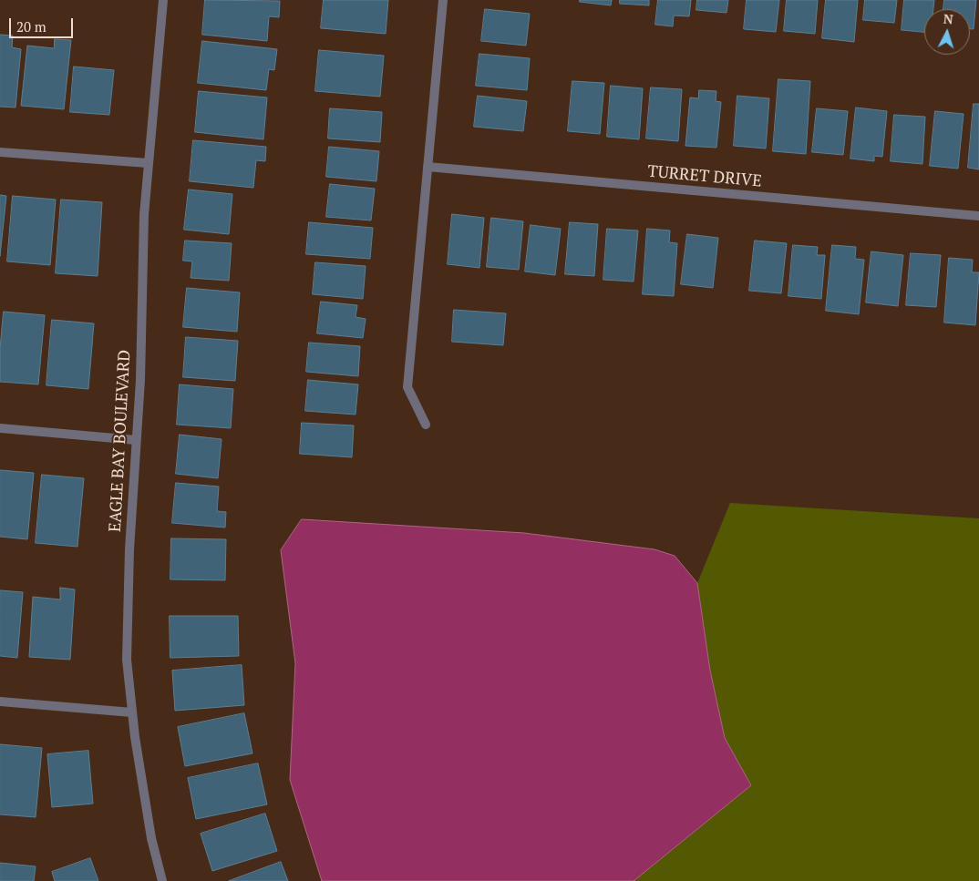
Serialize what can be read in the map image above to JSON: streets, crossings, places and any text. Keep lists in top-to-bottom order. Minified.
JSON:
{"streets":{"street":["TURRET DRIVE","EAGLE BAY BOULEVARD"]},"scale_bar":"20 m","north":"top"}
